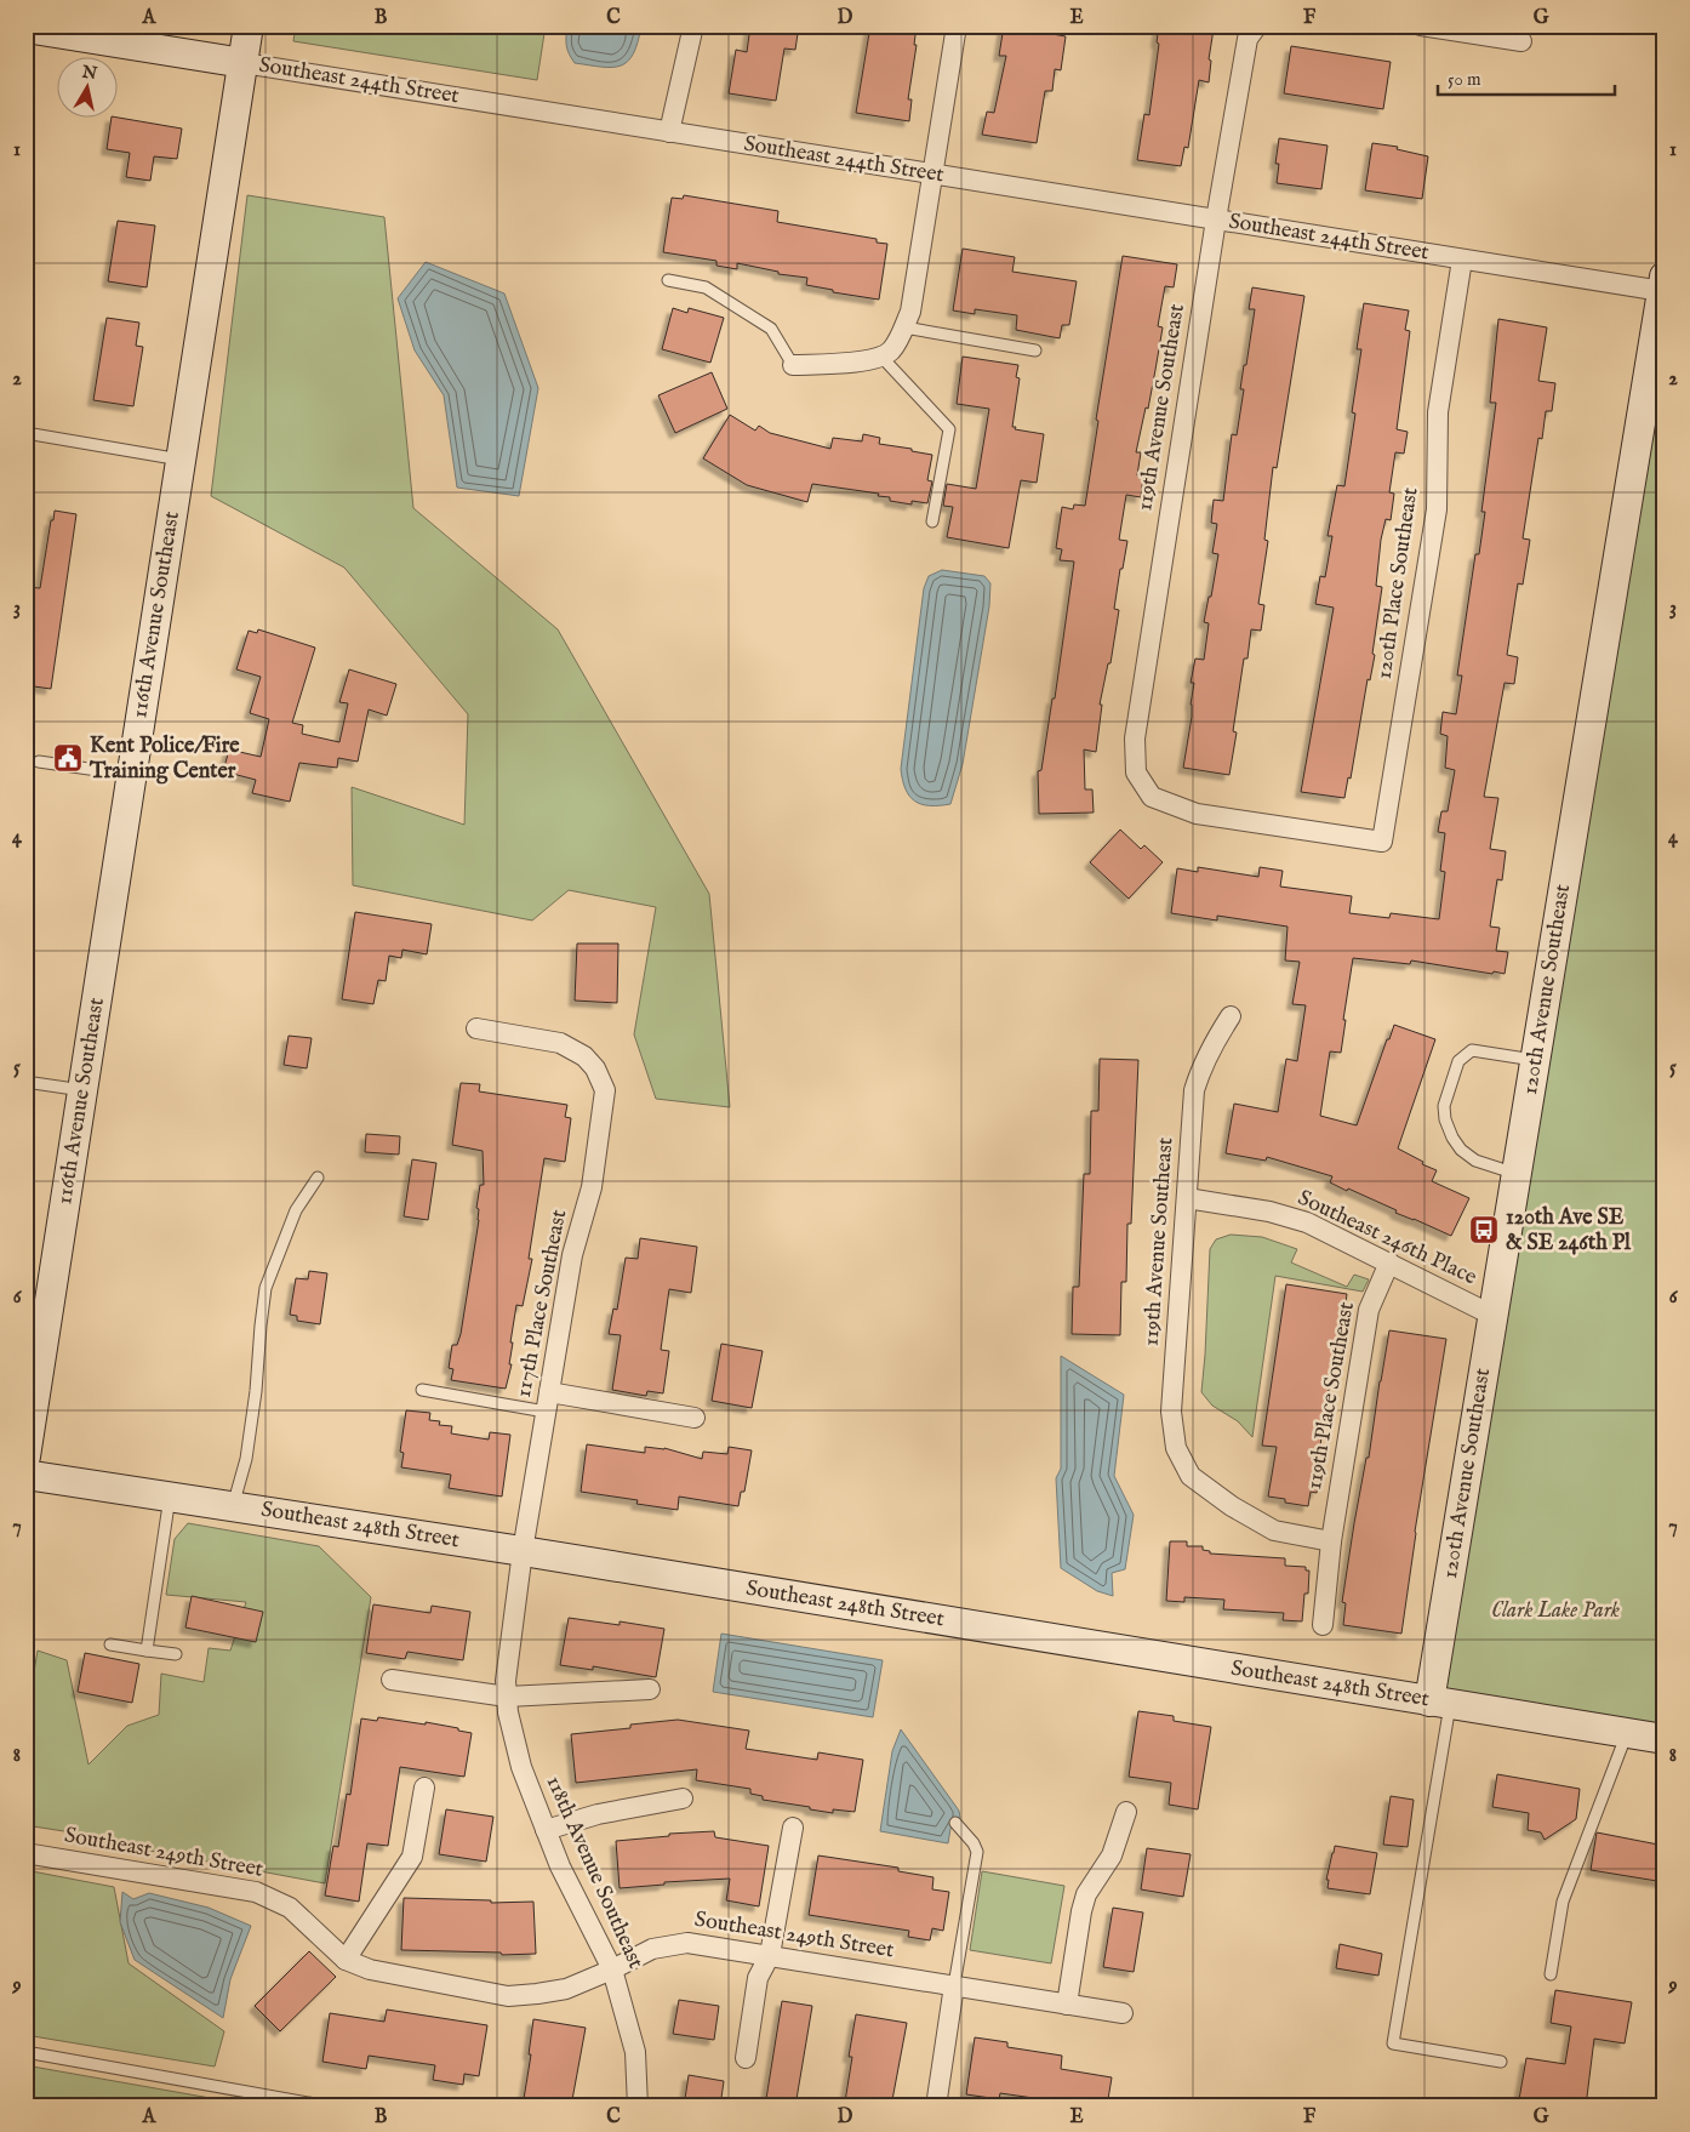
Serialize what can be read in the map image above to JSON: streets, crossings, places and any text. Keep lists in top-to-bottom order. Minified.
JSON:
{"streets":{"street":["Southeast 244th Street","119th Avenue Southeast","120th Place Southeast","116th Avenue Southeast","120th Avenue Southeast","Southeast 246th Place","117th Place Southeast","119th Place Southeast","Southeast 248th Street","Southeast 249th Street","118th Avenue Southeast"]},"crossings":[["Southeast 244th Street","119th Avenue Southeast"],["Southeast 244th Street","120th Place Southeast"],["Southeast 244th Street","116th Avenue Southeast"],["Southeast 244th Street","120th Avenue Southeast"],["119th Avenue Southeast","120th Place Southeast"],["119th Avenue Southeast","Southeast 246th Place"],["119th Avenue Southeast","119th Place Southeast"],["120th Avenue Southeast","Southeast 246th Place"],["120th Avenue Southeast","Southeast 248th Street"],["Southeast 246th Place","119th Place Southeast"],["117th Place Southeast","Southeast 248th Street"],["117th Place Southeast","118th Avenue Southeast"],["Southeast 248th Street","118th Avenue Southeast"],["Southeast 249th Street","118th Avenue Southeast"]],"parks":["Clark Lake Park"],"places":{"public building":["Kent Police/Fire Training Center"],"bus stop":["120th Ave SE & SE 246th Pl"]},"scale_bar":"50 m","north":"top","grid":{"columns":["A","B","C","D","E","F","G"],"rows":["1","2","3","4","5","6","7","8","9"]}}
